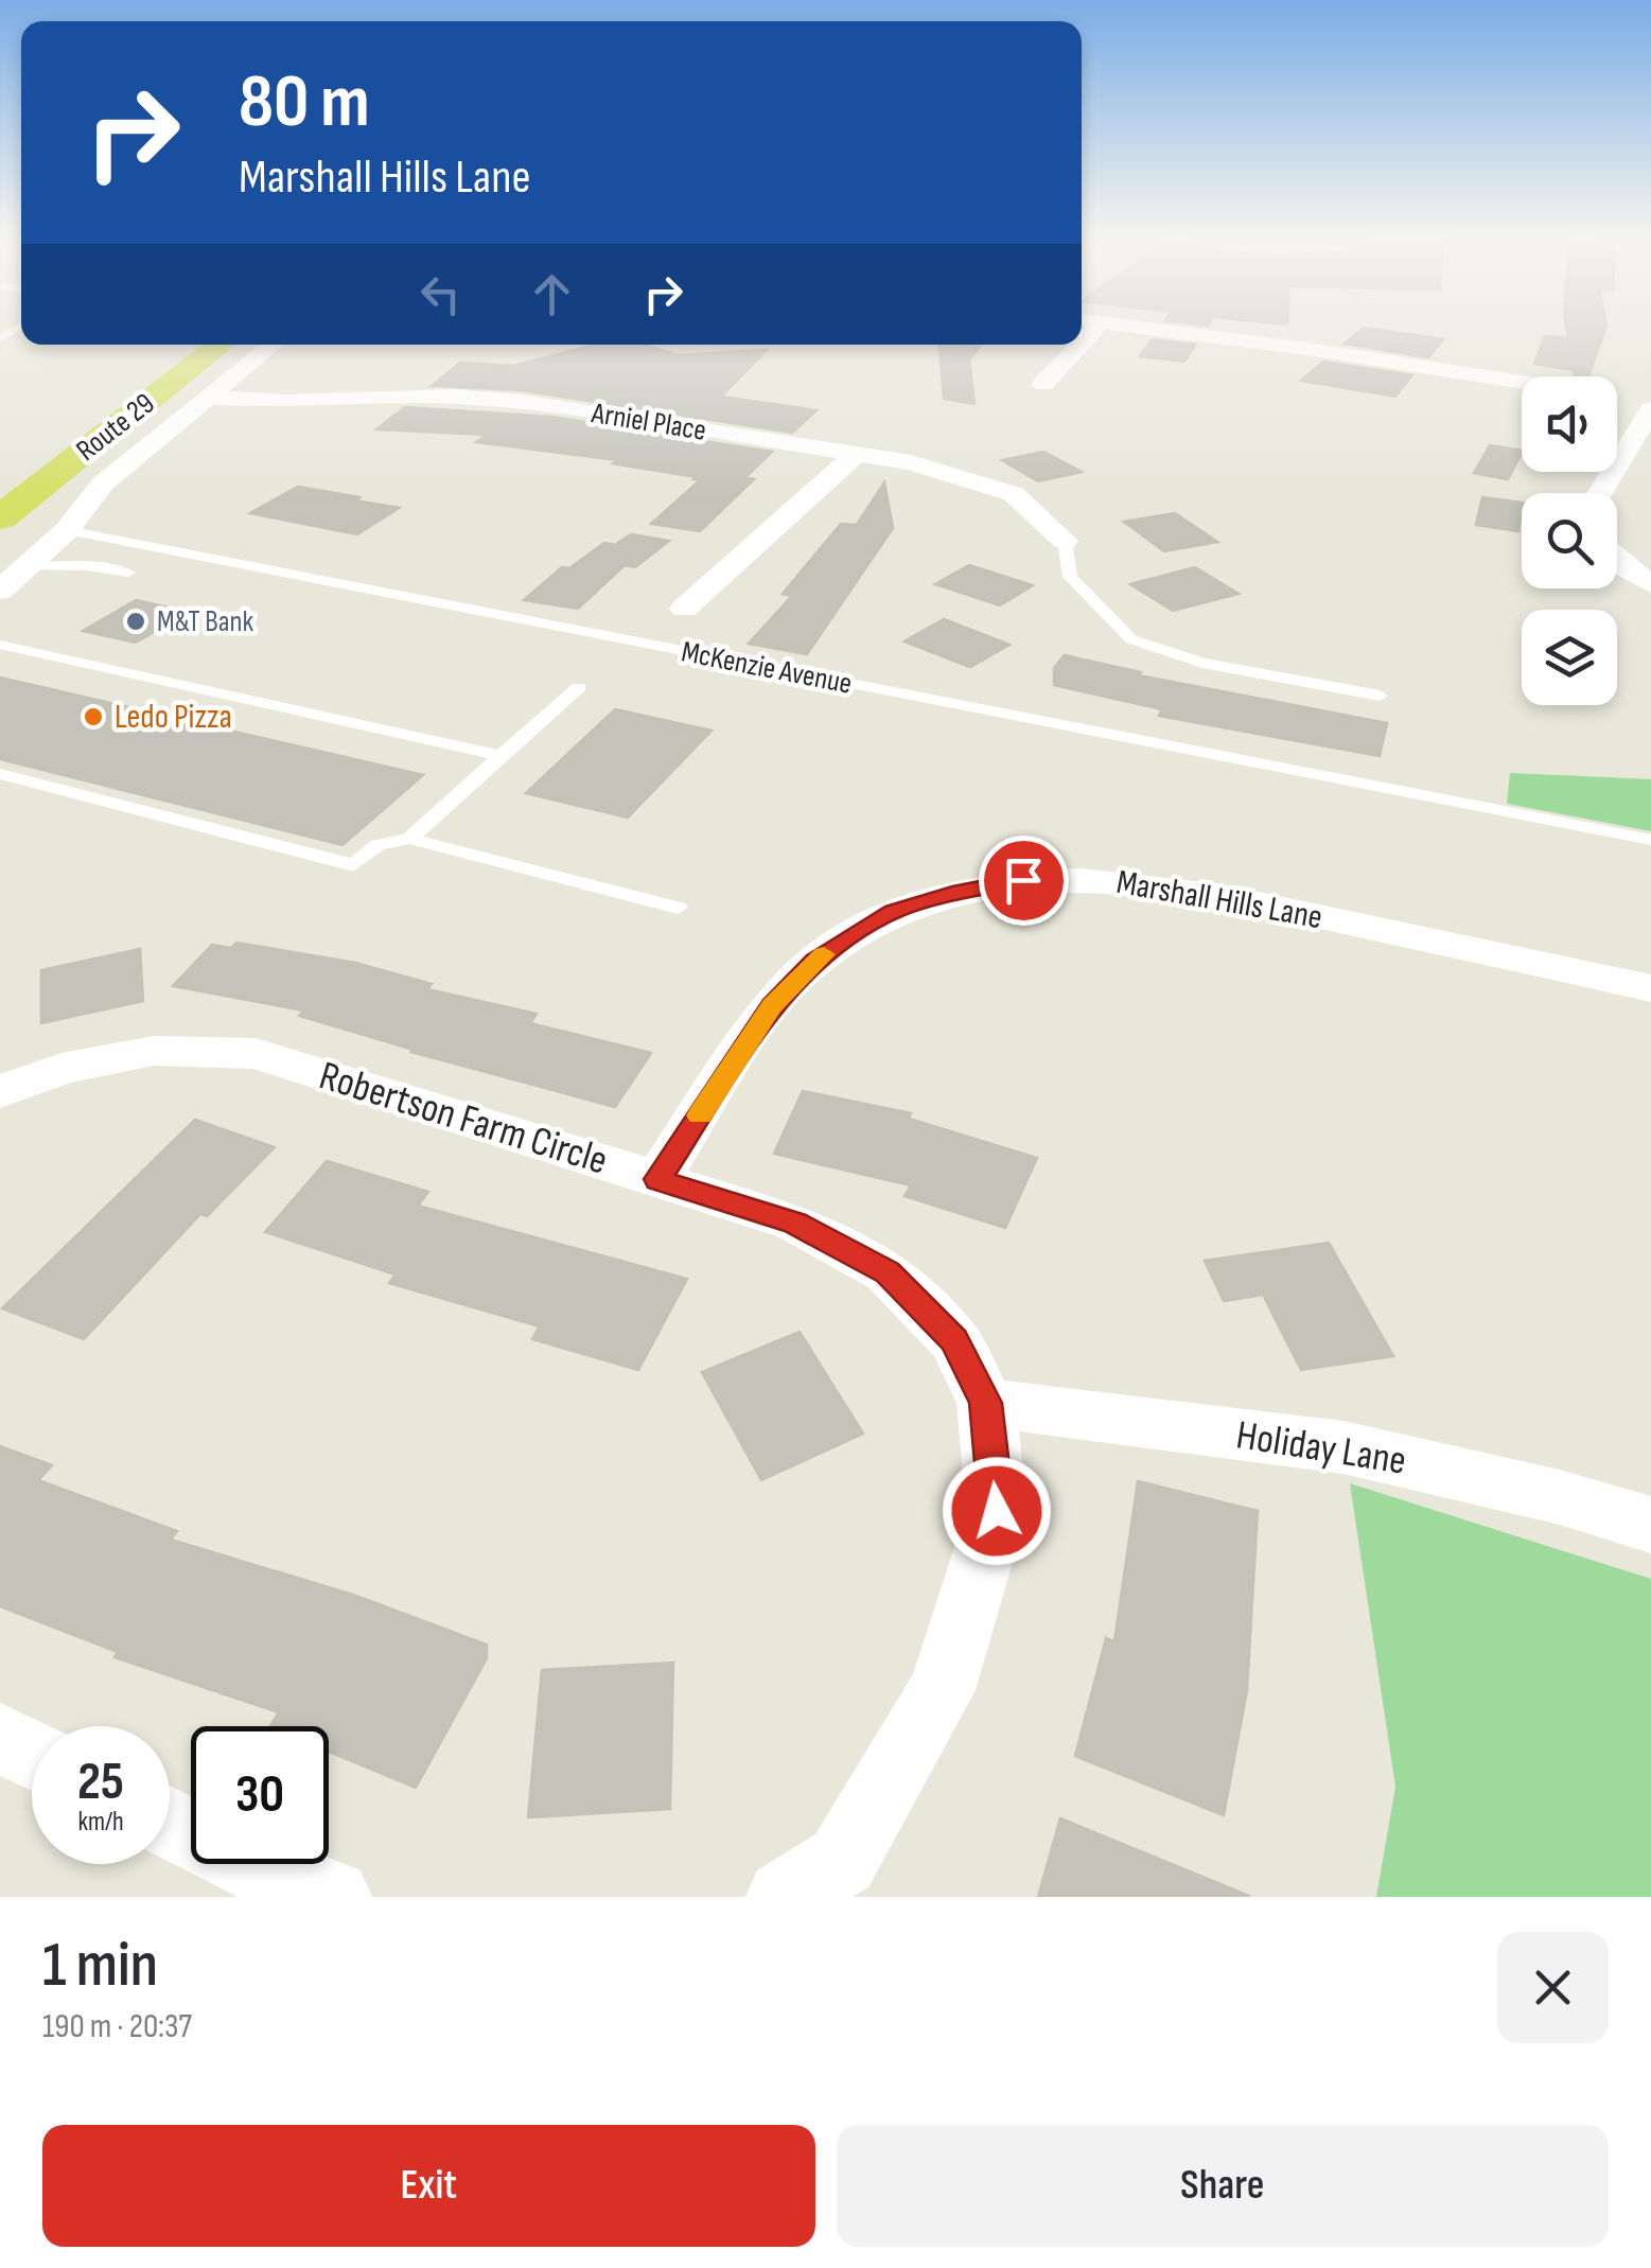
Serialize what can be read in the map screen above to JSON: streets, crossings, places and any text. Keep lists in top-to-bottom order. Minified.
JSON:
{"streets":{"main road":["Route 29"],"street":["Arniel Place","Marshall Hills Lane","Robertson Farm Circle","Holiday Lane"],"lane":["McKenzie Avenue"]},"crossings":[["Marshall Hills Lane","Robertson Farm Circle"],["Robertson Farm Circle","Holiday Lane"]],"places":["M&T Bank","Ledo Pizza"],"page":{"turn":["80 m","Marshall Hills Lane"],"speed":"25 km/h","limit":"30","heading":["1 min","190 m · 20:37"],"buttons":["Exit","Share"]}}
